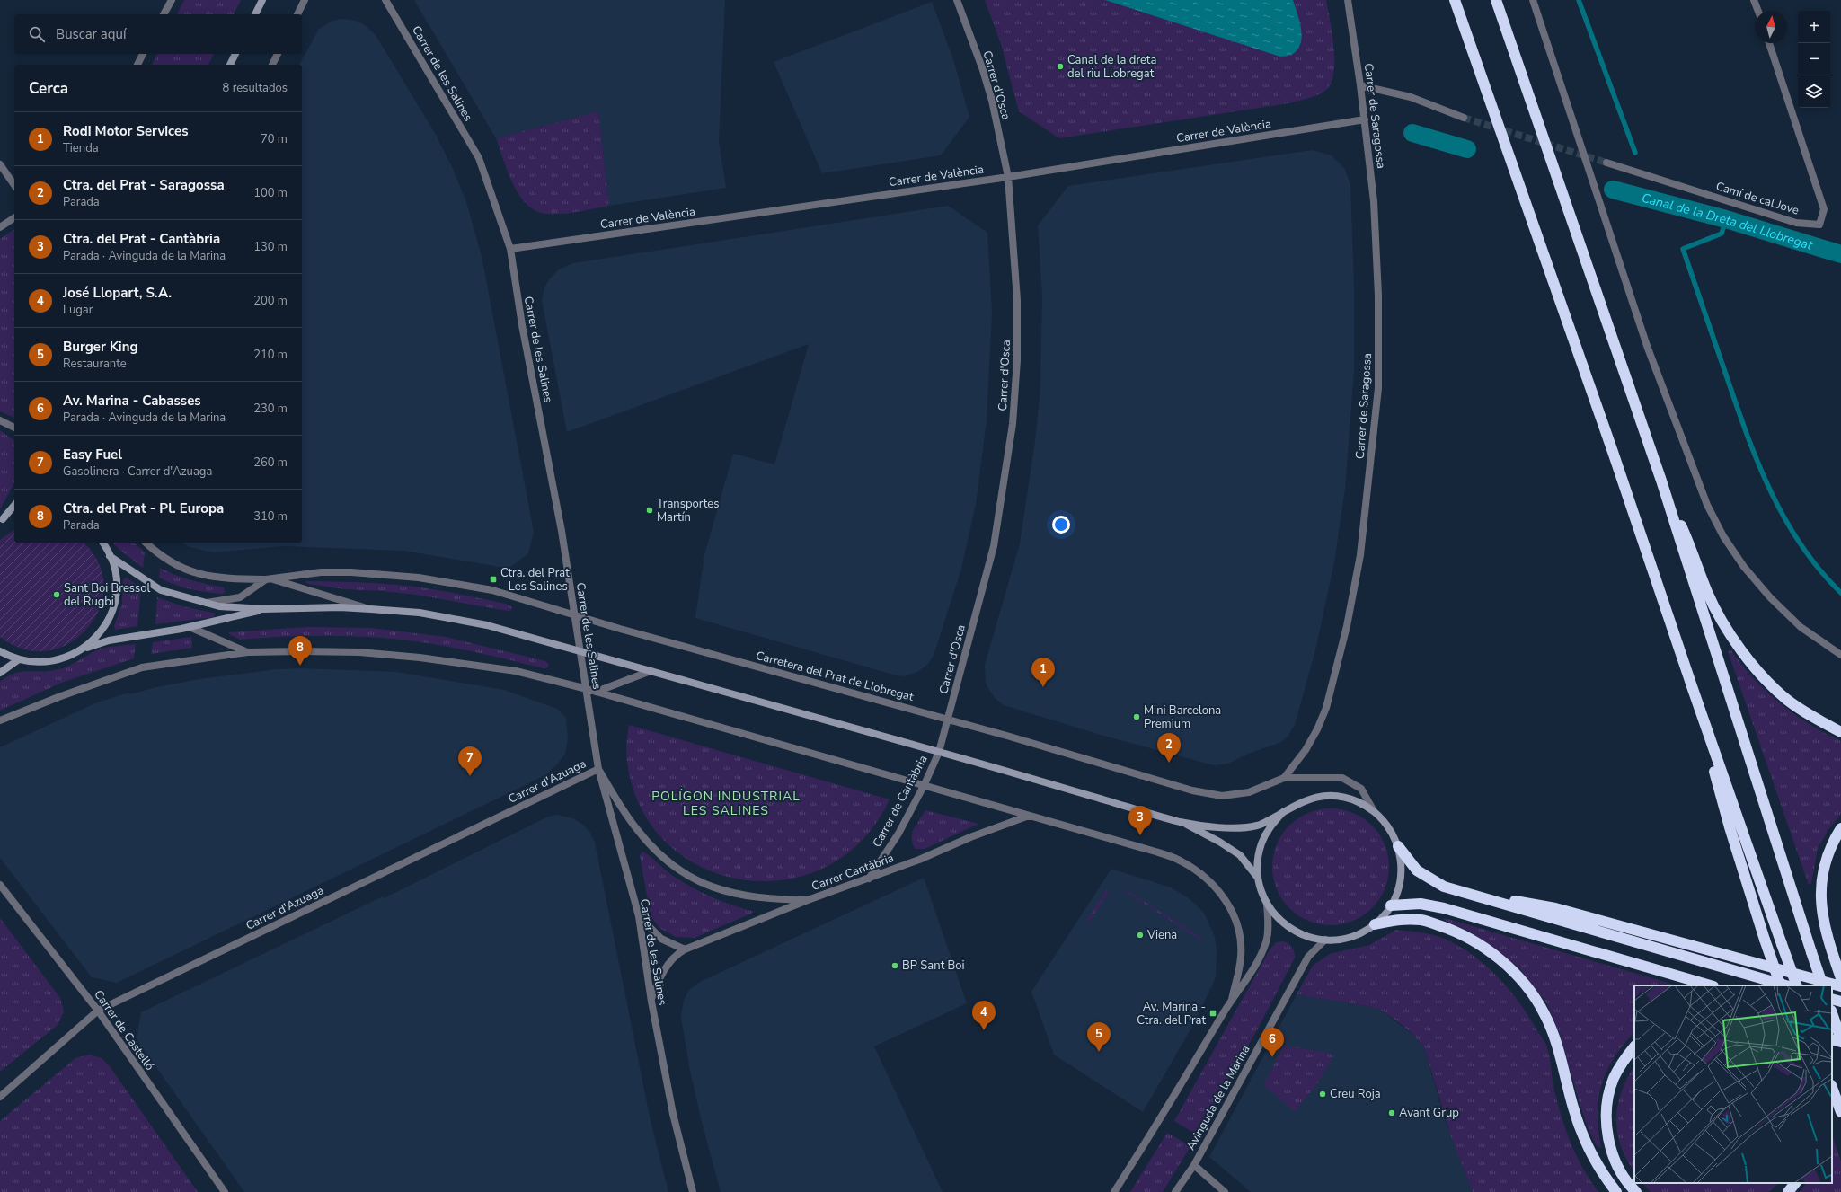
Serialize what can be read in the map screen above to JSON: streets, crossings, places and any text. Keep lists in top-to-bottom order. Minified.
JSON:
{"streets":{"street":["Carrer de les Salines","Carrer d'Osca","Carrer de Saragossa","Carrer de València","Camí de cal Jove","Carretera del Prat de Llobregat","Carrer d'Azuaga","Carrer de Cantàbria","Carrer Cantàbria","Carrer de Castelló","Avinguda de la Marina"]},"crossings":[["Carrer de les Salines","Carrer de València"],["Carrer de les Salines","Carretera del Prat de Llobregat"],["Carrer de les Salines","Carrer d'Azuaga"],["Carrer de les Salines","Carrer Cantàbria"],["Carrer d'Osca","Carrer de València"],["Carrer d'Osca","Carretera del Prat de Llobregat"],["Carrer d'Osca","Carrer de Cantàbria"],["Carrer de Saragossa","Carrer de València"],["Carrer de Saragossa","Carretera del Prat de Llobregat"],["Carrer d'Azuaga","Carrer de Castelló"],["Carrer de Cantàbria","Carrer Cantàbria"]],"districts":["POLÍGON INDUSTRIAL LES SALINES"],"water":["Canal de la Dreta del Llobregat"],"places":{"other":["Canal de la dreta del riu Llobregat","Transportes Martín","Sant Boi Bressol del Rugbi","Mini Barcelona Premium","Viena","BP Sant Boi","Creu Roja","Avant Grup"],"transit":["Ctra. del Prat - Les Salines","Av. Marina - Ctra. del Prat"]},"north":"top","page":{"map_buttons":["+","−"],"search":"Buscar aquí","heading":["Cerca","8 resultados"],"list":[{"mark":"1","name":"Rodi Motor Services","note":"Tienda","value":"70 m"},{"mark":"2","name":"Ctra. del Prat - Saragossa","note":"Parada","value":"100 m"},{"mark":"3","name":"Ctra. del Prat - Cantàbria","note":"Parada · Avinguda de la Marina","value":"130 m"},{"mark":"4","name":"José Llopart, S.A.","note":"Lugar","value":"200 m"},{"mark":"5","name":"Burger King","note":"Restaurante","value":"210 m"},{"mark":"6","name":"Av. Marina - Cabasses","note":"Parada · Avinguda de la Marina","value":"230 m"},{"mark":"7","name":"Easy Fuel","note":"Gasolinera · Carrer d'Azuaga","value":"260 m"},{"mark":"8","name":"Ctra. del Prat - Pl. Europa","note":"Parada","value":"310 m"}],"pins":["8","1","2","7","3","4","5","6"]}}
